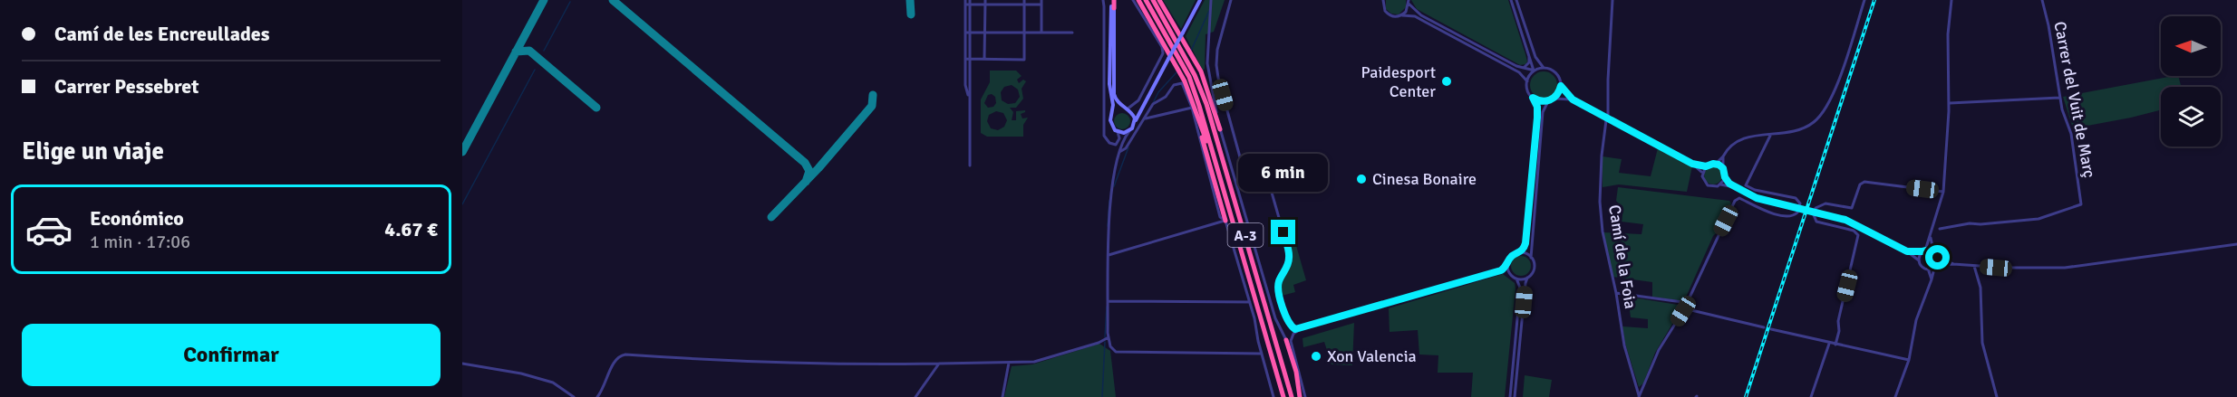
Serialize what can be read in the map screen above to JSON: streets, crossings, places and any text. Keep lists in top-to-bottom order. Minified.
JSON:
{"streets":{"highway":["A-3"],"street":["Carrer del Vuit de Març","Camí de la Foia"]},"places":["Paidesport Center","Cinesa Bonaire","Xon Valencia"],"north":"left","page":{"banner":["Camí de les Encreullades","Carrer Pessebret"],"heading":"Elige un viaje","bubble":"6 min","list":[{"name":"Económico","note":"1 min · 17:06","value":"4.67 €"}],"buttons":"Confirmar"}}
